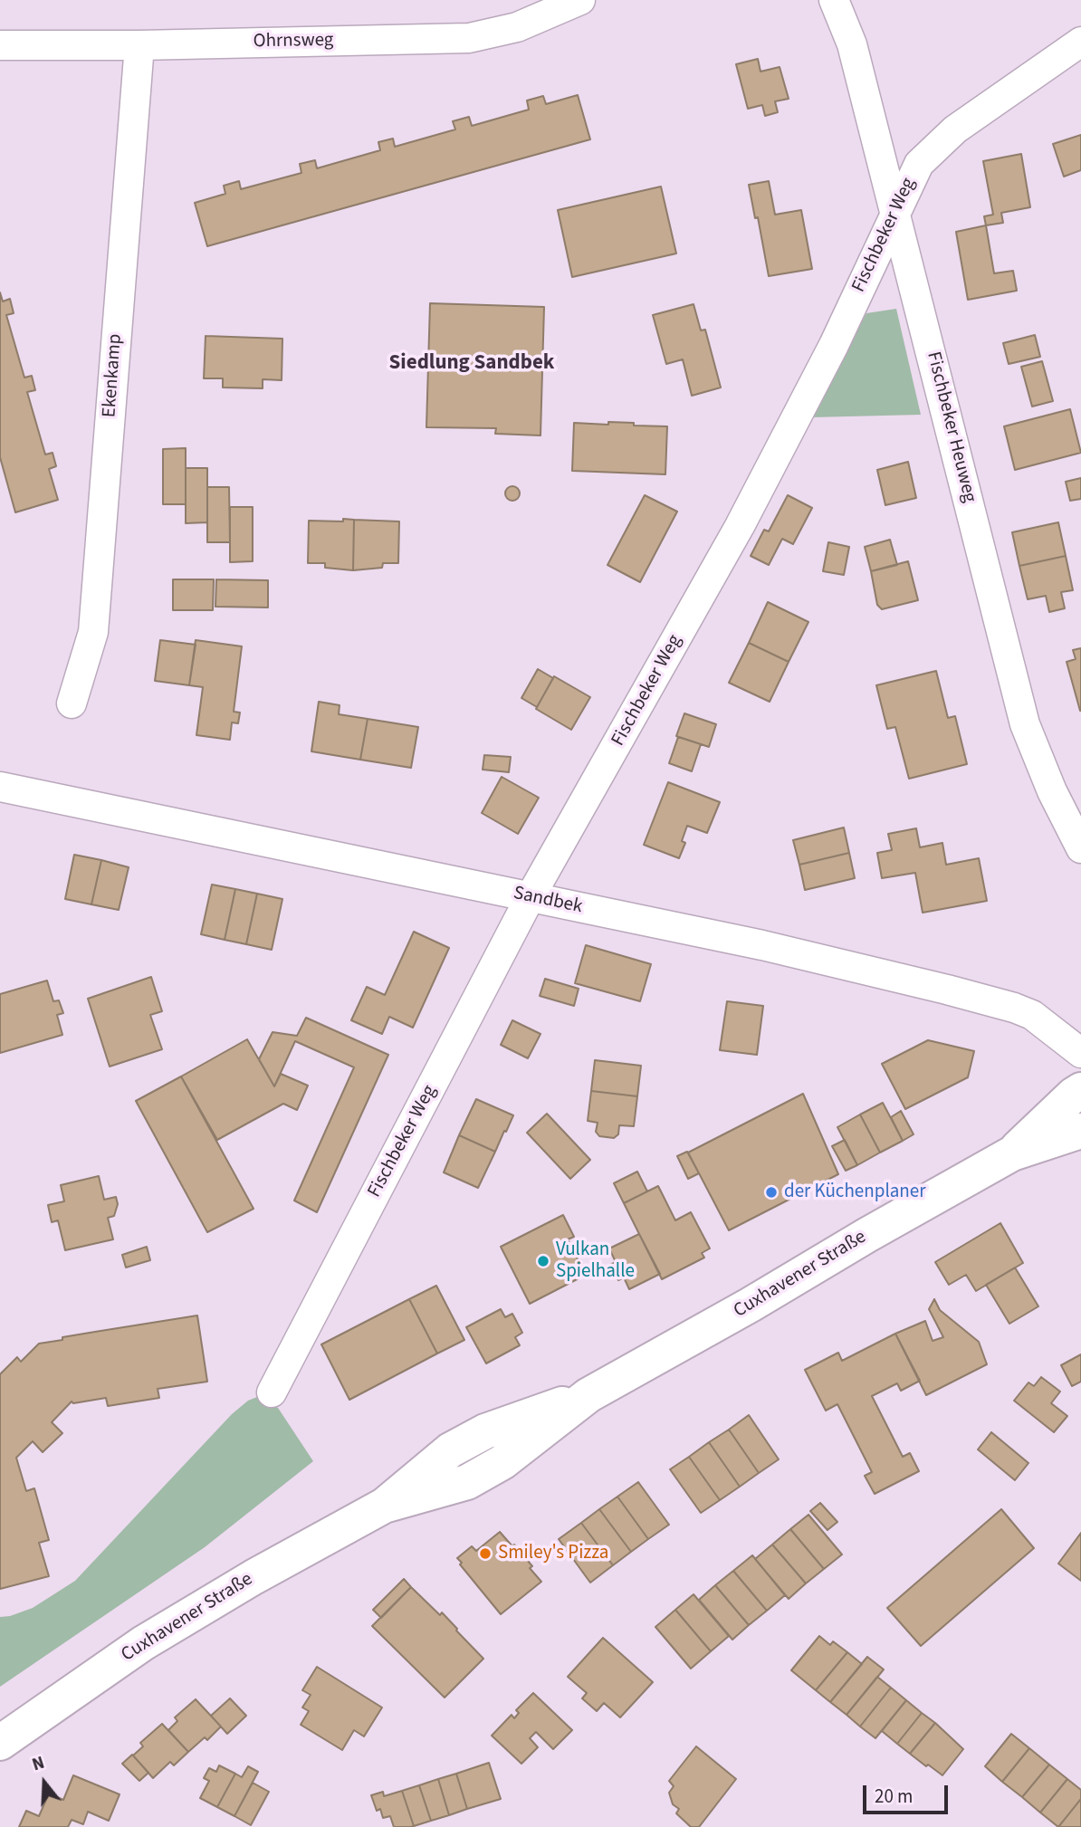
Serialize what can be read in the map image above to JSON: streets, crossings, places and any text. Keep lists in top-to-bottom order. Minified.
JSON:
{"streets":{"main road":["Cuxhavener Straße"],"street":["Ohrnsweg","Fischbeker Weg","Ekenkamp","Fischbeker Heuweg","Sandbek"]},"crossings":[["Ohrnsweg","Ekenkamp"],["Fischbeker Weg","Fischbeker Heuweg"],["Fischbeker Weg","Sandbek"]],"districts":["Siedlung Sandbek"],"places":["der Küchenplaner","Vulkan Spielhalle","Smiley's Pizza"],"scale_bar":"20 m","north":"top"}
